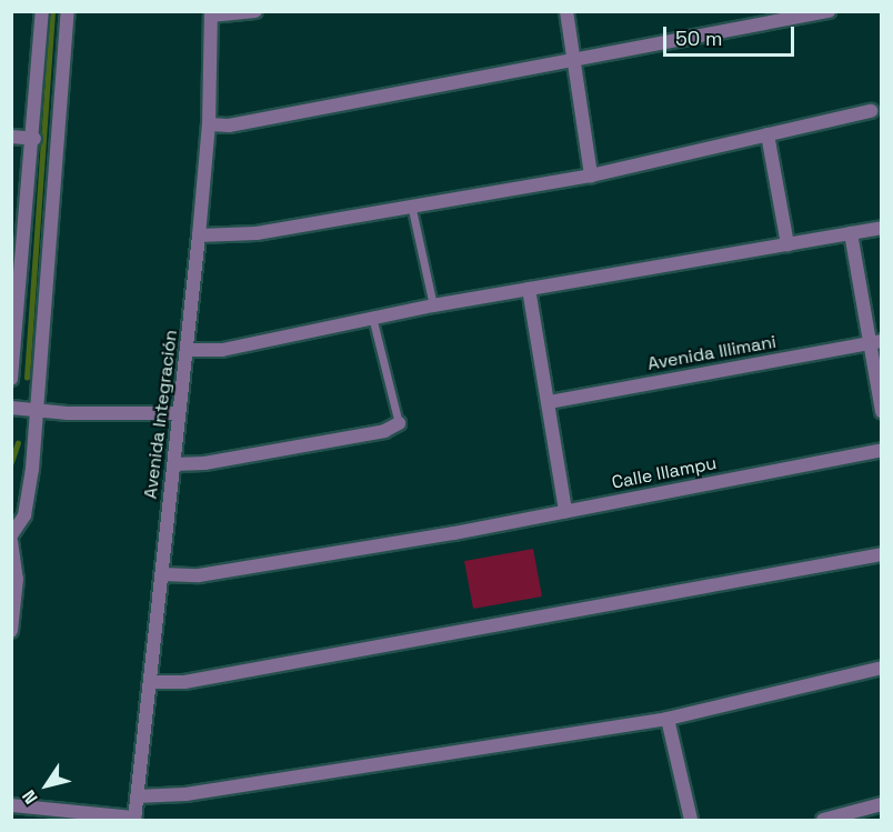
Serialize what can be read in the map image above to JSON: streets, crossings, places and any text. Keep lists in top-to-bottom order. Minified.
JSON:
{"streets":{"street":["Avenida Illimani","Avenida Integración","Calle Illampu"]},"crossings":[["Avenida Integración","Calle Illampu"]],"scale_bar":"50 m","north":"bottom left"}
